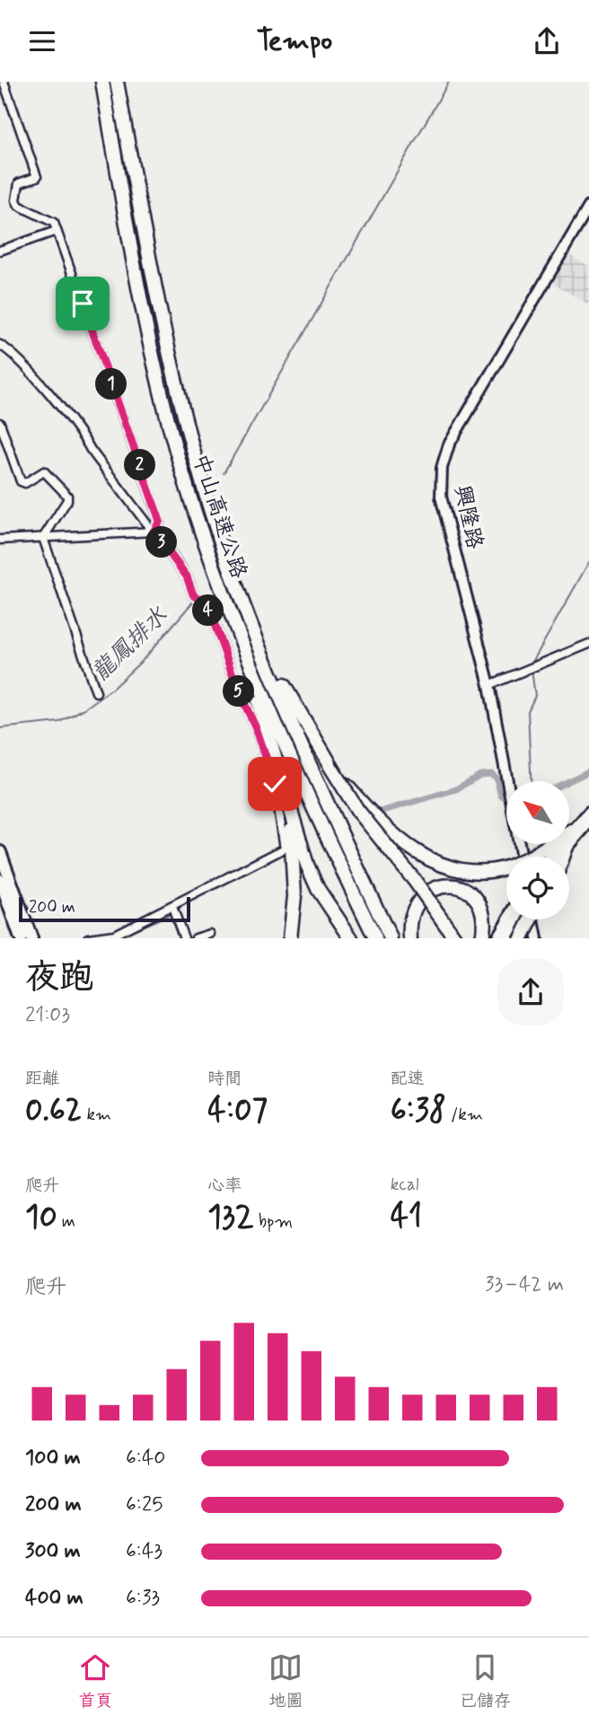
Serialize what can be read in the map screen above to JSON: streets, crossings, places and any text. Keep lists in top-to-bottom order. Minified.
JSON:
{"streets":{"highway":["中山高速公路"],"street":["興隆路"]},"water":["龍鳳排水"],"scale_bar":"200 m","north":"top left","page":{"header":"Tempo","pins":["1","2","3","4","5"],"scale":"200 m","heading":["夜跑","21:03"],"stats":[["距離","0.62 km"],["時間","4:07"],["配速","6:38 /km"],["爬升","10 m"],["心率","132 bpm"],["kcal","41"]],"chart":["爬升","33–42 m"],"list":[{"name":"100 m","note":"6:40"},{"name":"200 m","note":"6:25"},{"name":"300 m","note":"6:43"},{"name":"400 m","note":"6:33"}],"tabs":["首頁","地圖","已儲存"]}}
